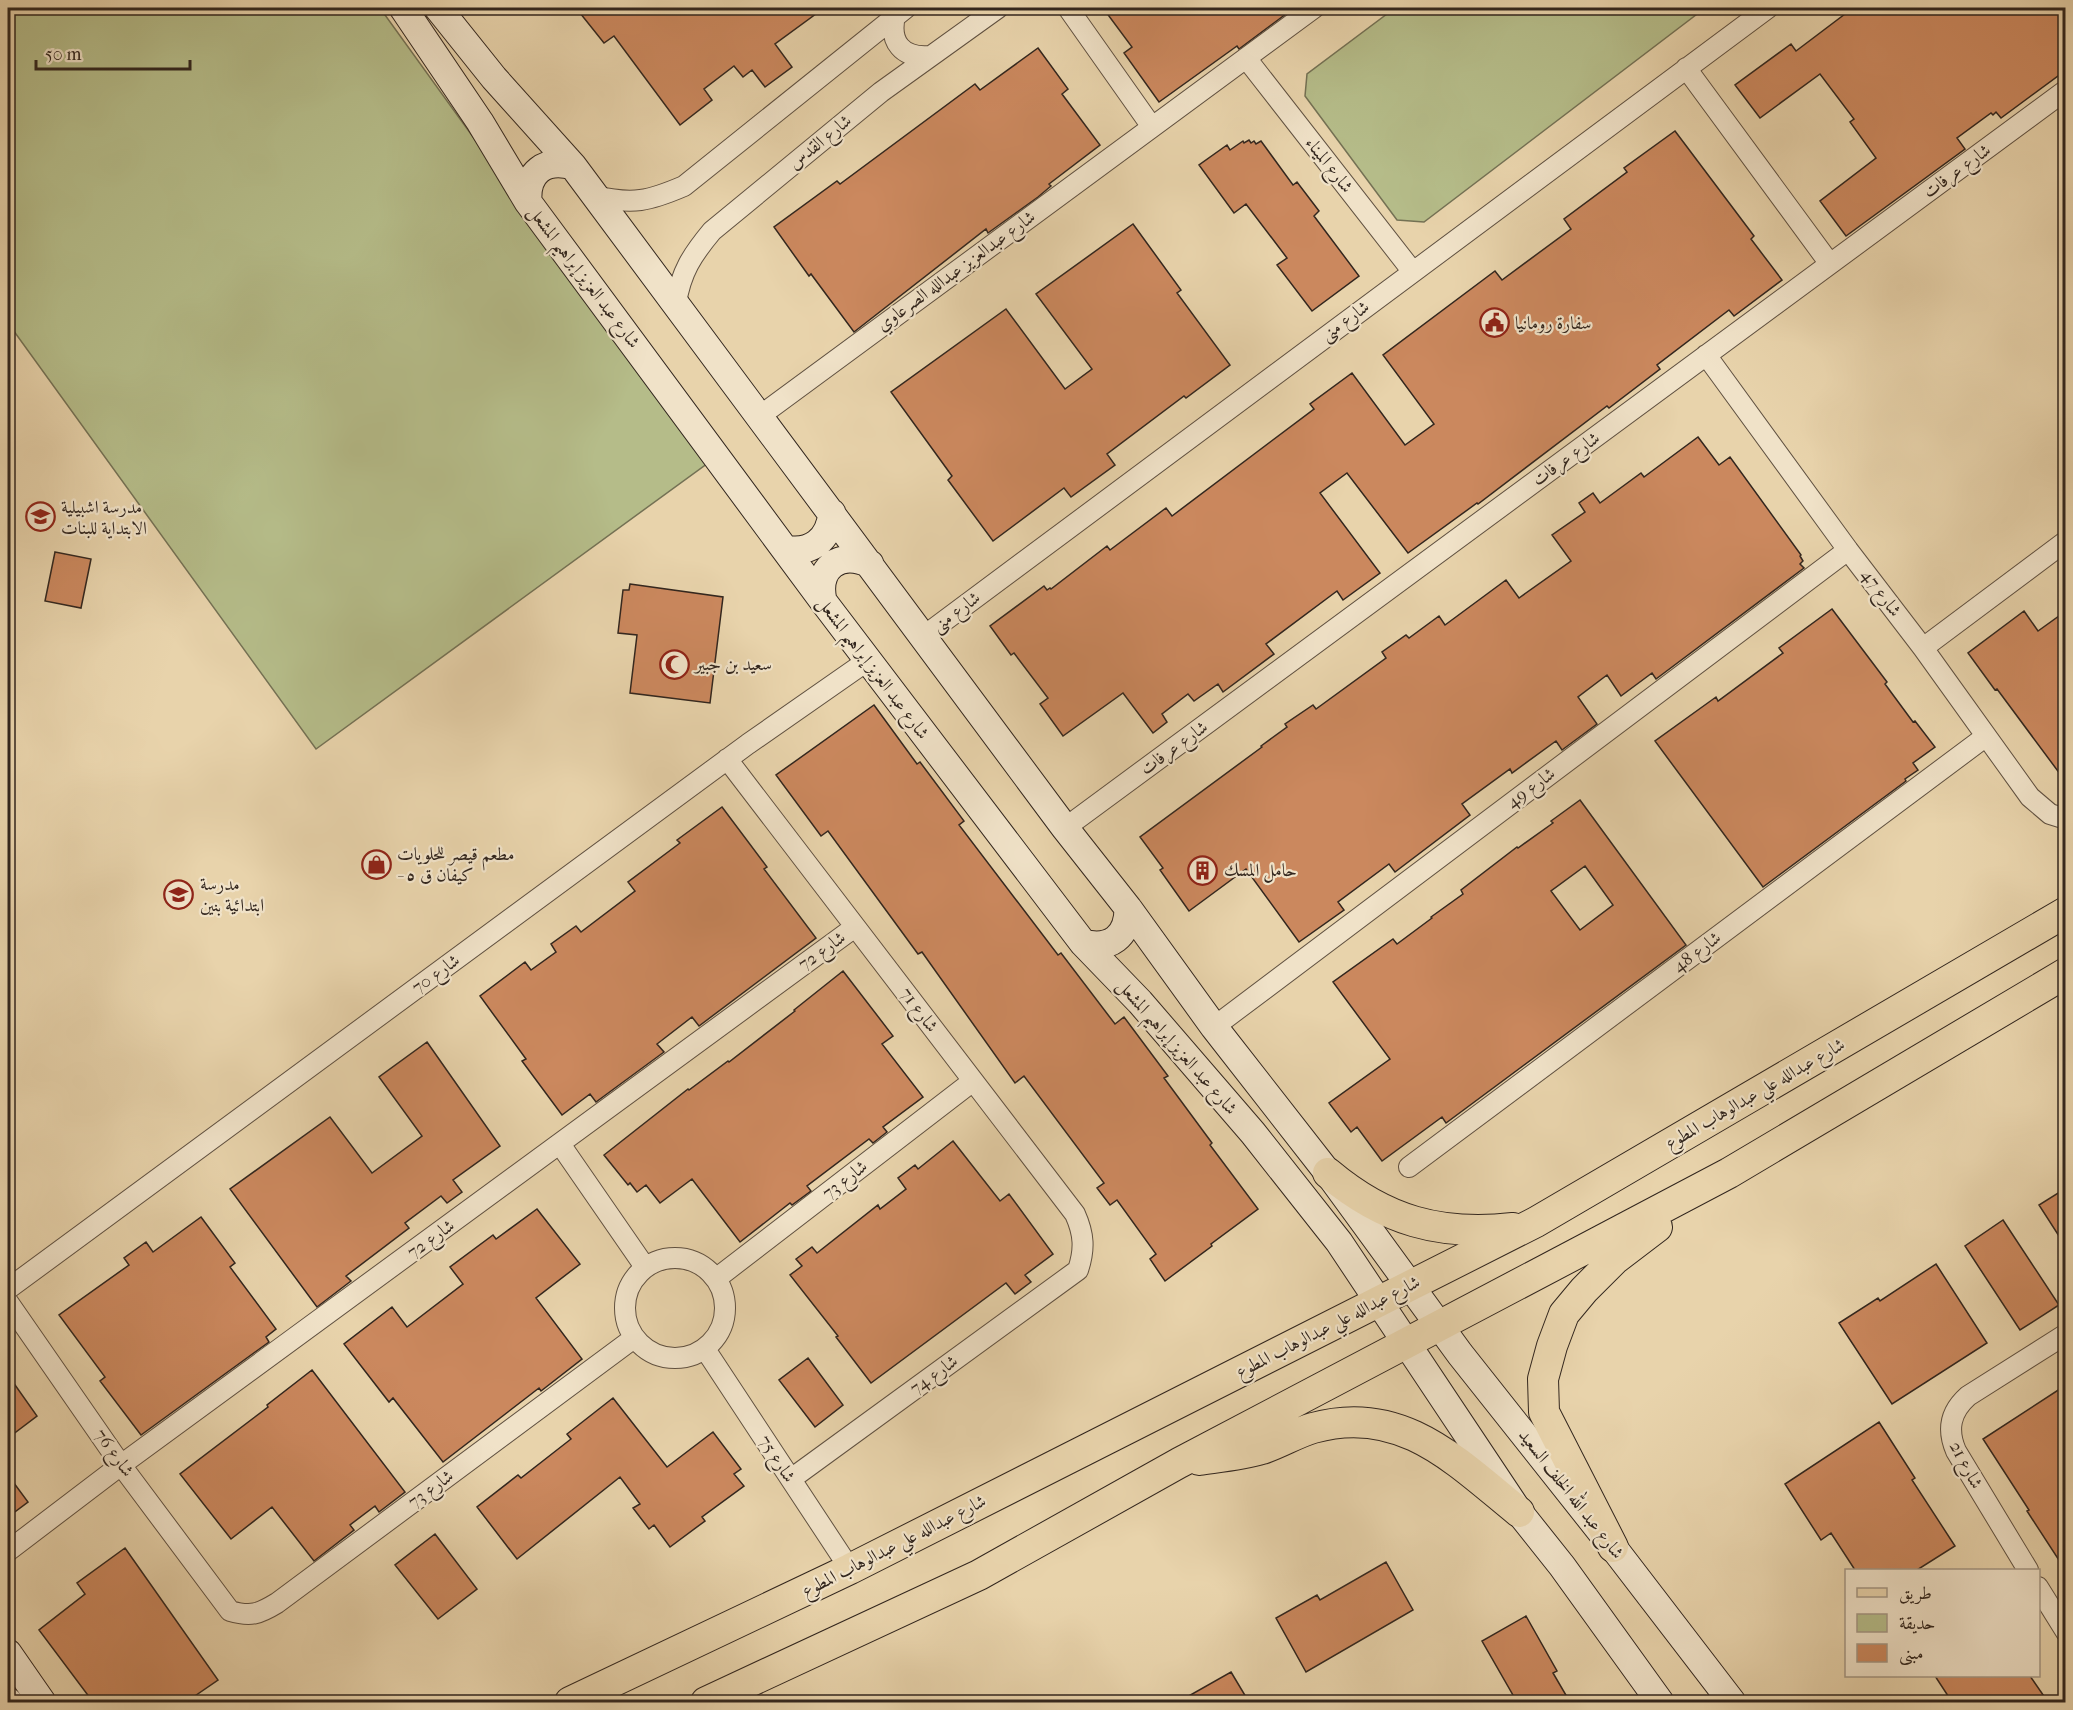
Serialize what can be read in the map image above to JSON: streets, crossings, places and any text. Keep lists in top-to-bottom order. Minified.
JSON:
{"streets":{"main road":["شارع عبد العزيز إبراهيم المشعل","شارع عبدالله علي عبدالوهاب المطوع","شارع عبد الله الخلف السعيد"],"street":["شارع القدس","شارع الميناء","شارع عرفات","شارع عبدالعزيز عبدالله الصرعاوي","شارع منى","شارع 47","شارع 49","شارع 72","شارع 48","شارع 70","شارع 71","شارع 73","شارع 74","شارع 76","شارع 75","شارع 21"]},"crossings":[["شارع القدس","شارع عبد العزيز إبراهيم المشعل"],["شارع الميناء","شارع عبدالعزيز عبدالله الصرعاوي"],["شارع الميناء","شارع منى"],["شارع عرفات","شارع عبد العزيز إبراهيم المشعل"],["شارع عرفات","شارع 47"],["شارع عبدالعزيز عبدالله الصرعاوي","شارع عبد العزيز إبراهيم المشعل"],["شارع عبد العزيز إبراهيم المشعل","شارع منى"],["شارع عبد العزيز إبراهيم المشعل","شارع 49"],["شارع عبد العزيز إبراهيم المشعل","شارع 70"],["شارع عبد العزيز إبراهيم المشعل","شارع عبدالله علي عبدالوهاب المطوع"],["شارع عبد العزيز إبراهيم المشعل","شارع عبد الله الخلف السعيد"],["شارع 47","شارع 49"],["شارع 47","شارع 48"],["شارع 72","شارع 71"],["شارع 72","شارع 76"],["شارع 70","شارع 71"],["شارع 71","شارع 73"],["شارع 71","شارع 74"],["شارع عبدالله علي عبدالوهاب المطوع","شارع 75"],["شارع عبدالله علي عبدالوهاب المطوع","شارع عبد الله الخلف السعيد"],["شارع 73","شارع 76"],["شارع 73","شارع 75"],["شارع 74","شارع 75"]],"places":{"public building":["سفارة رومانيا"],"school or university":["مدرسة اشبيلية الابتداية للبنات","مدرسة ابتدائية بنين"],"mosque":["سعيد بن جبير"],"shop":["مطعم قيصر للحلويات - كيفان ق ٥"],"building":["حامل المسك"]},"legend":["طريق","حديقة","مبنى"],"scale_bar":"50 m"}
